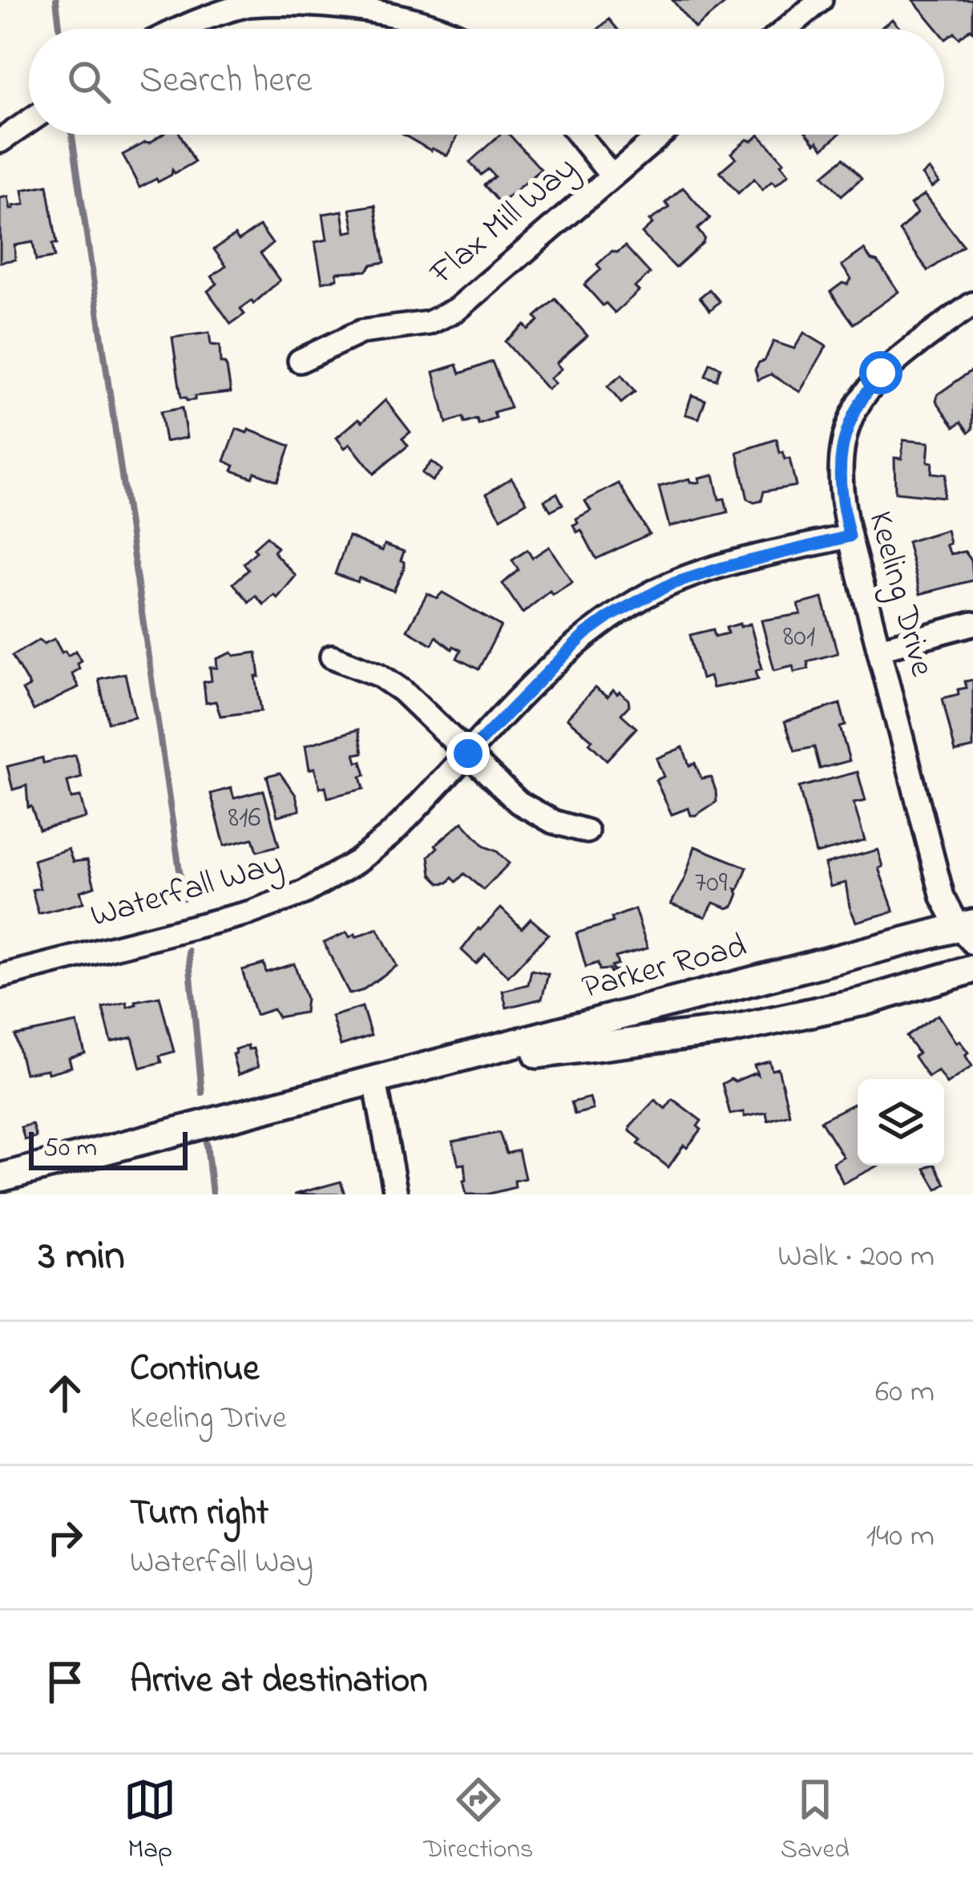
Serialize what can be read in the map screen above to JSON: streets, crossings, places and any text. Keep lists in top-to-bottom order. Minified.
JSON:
{"streets":{"street":["Flax Mill Way","Keeling Drive","Waterfall Way","Parker Road"]},"crossings":[["Keeling Drive","Waterfall Way"],["Keeling Drive","Parker Road"]],"house_numbers":["801","816","709"],"scale_bar":"50 m","page":{"search":"Search here","scale":"50 m","heading":["3 min","Walk · 200 m"],"list":[["Continue","Keeling Drive","60 m"],["Turn right","Waterfall Way","140 m"],"Arrive at destination"],"nav":["Map","Directions","Saved"]}}
